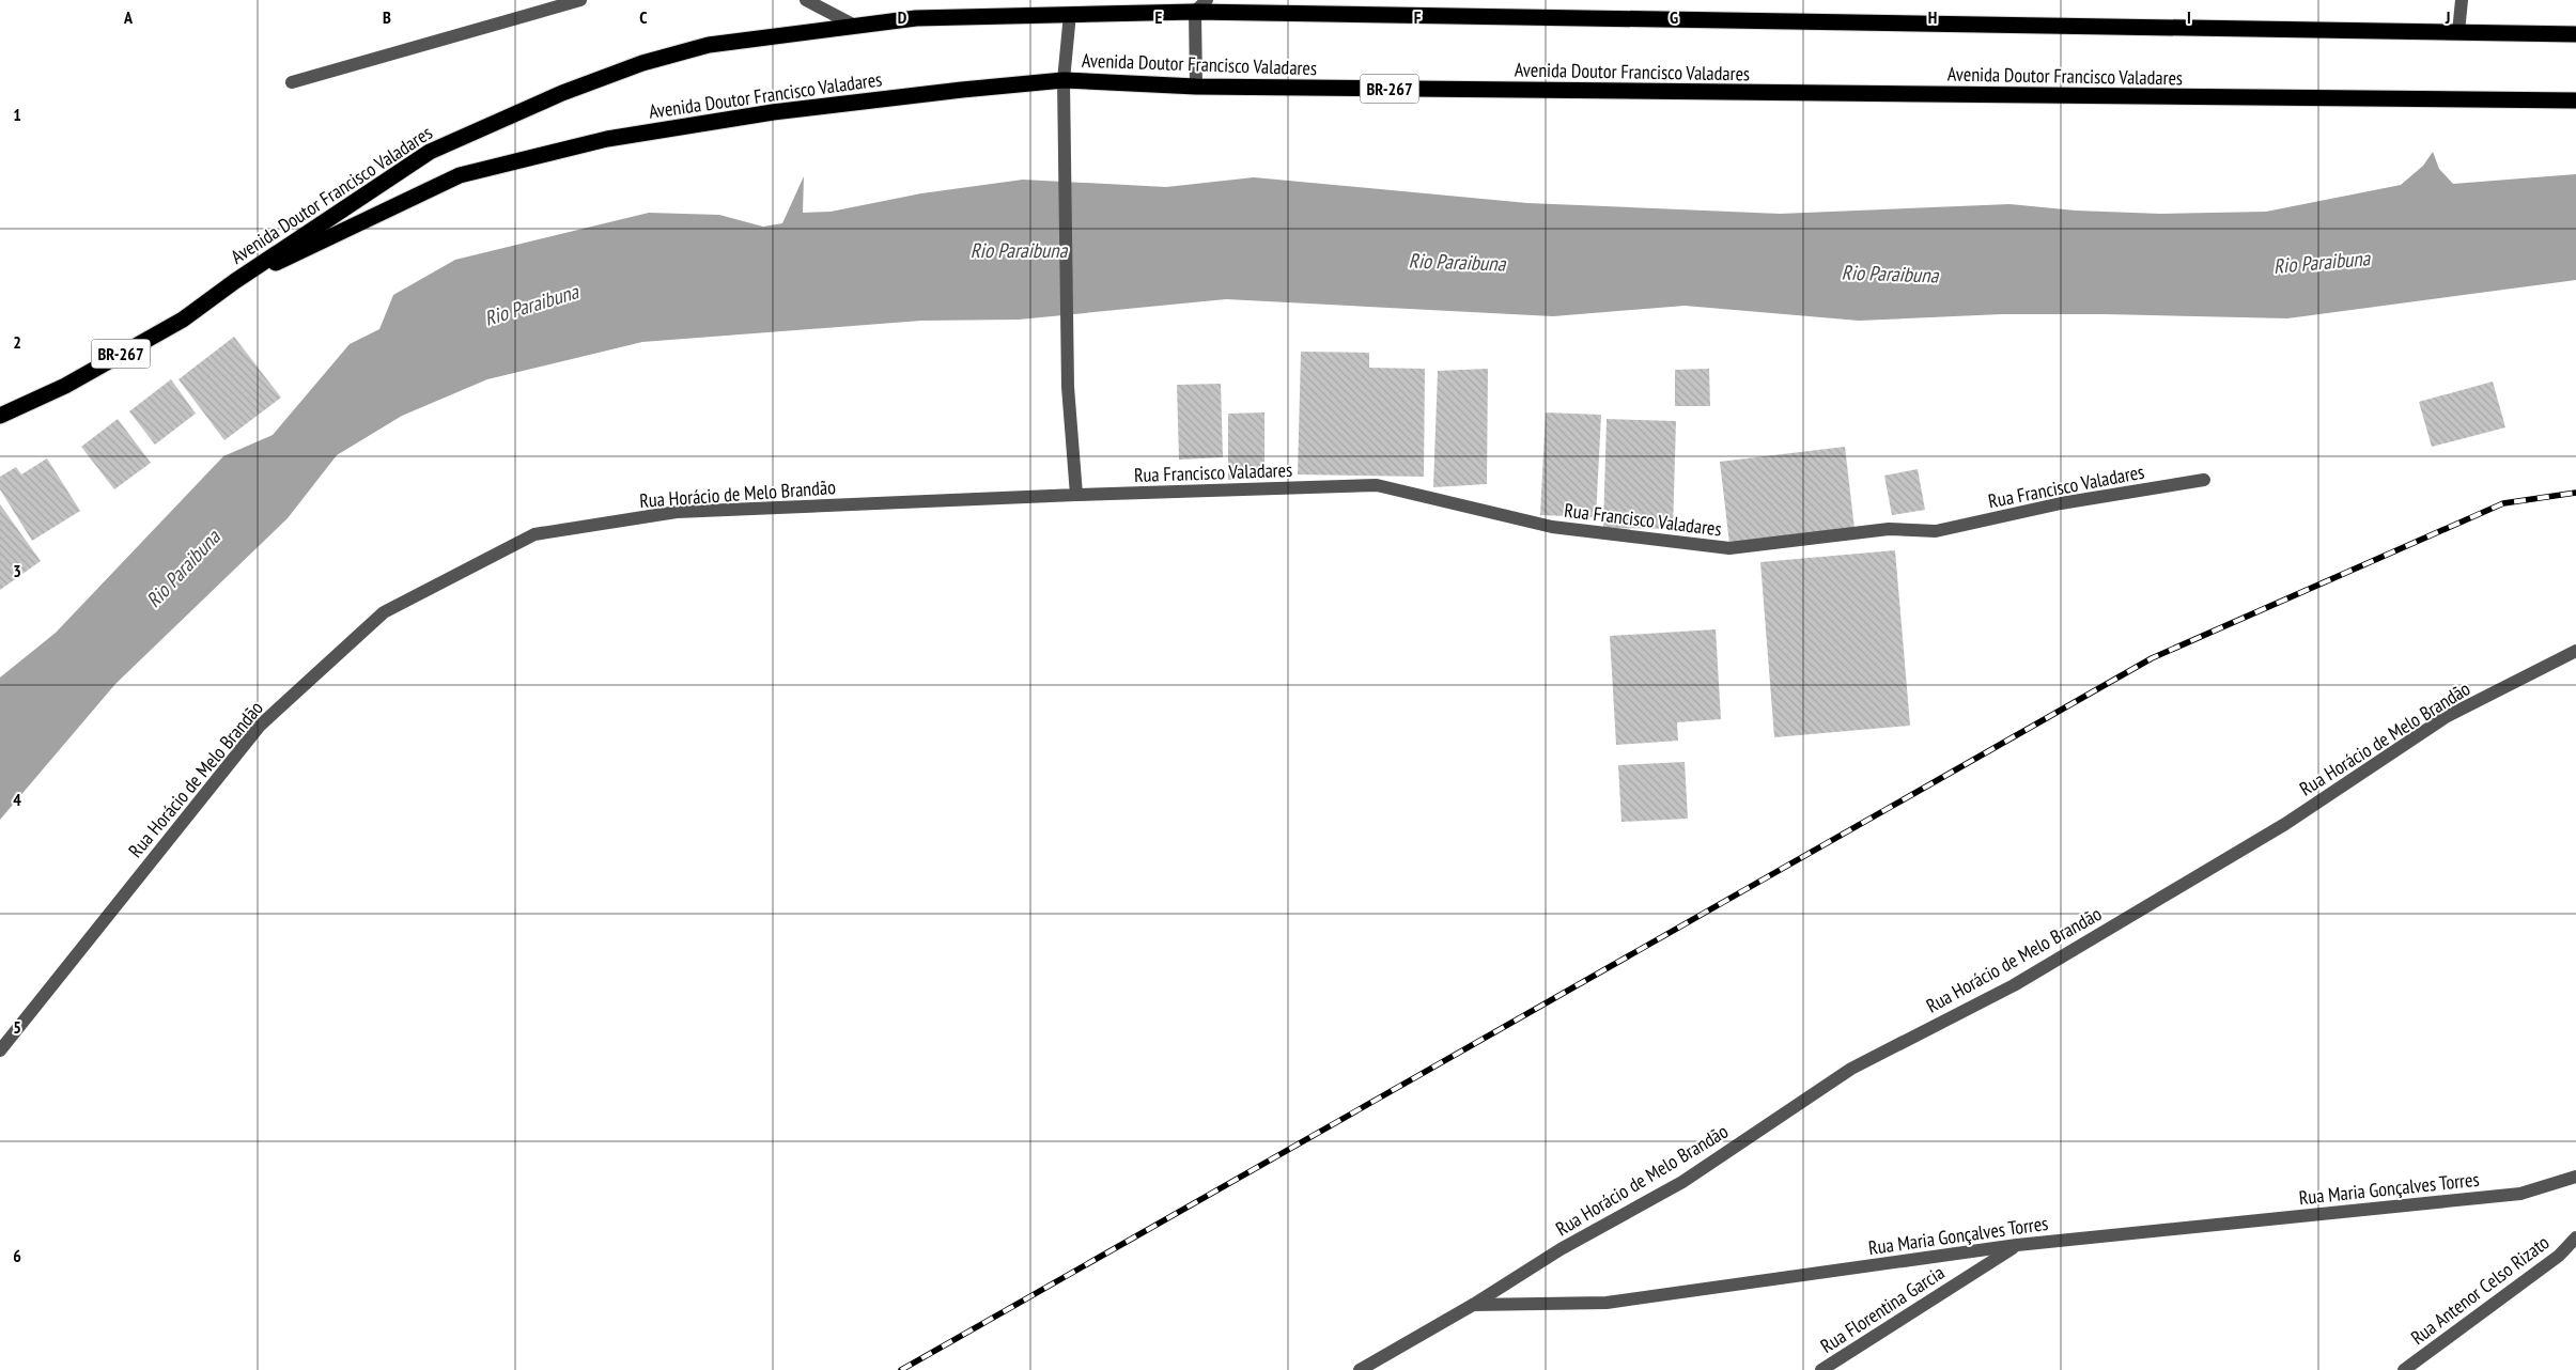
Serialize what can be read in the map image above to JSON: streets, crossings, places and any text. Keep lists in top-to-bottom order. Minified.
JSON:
{"streets":{"highway":["Avenida Doutor Francisco Valadares","BR-267"],"street":["Rua Francisco Valadares","Rua Horácio de Melo Brandão","Rua Maria Gonçalves Torres","Rua Antenor Celso Rizato","Rua Florentina Garcia"]},"crossings":[["Avenida Doutor Francisco Valadares","BR-267"],["Rua Francisco Valadares","Rua Horácio de Melo Brandão"],["Rua Horácio de Melo Brandão","Rua Maria Gonçalves Torres"],["Rua Maria Gonçalves Torres","Rua Florentina Garcia"]],"water":["Rio Paraibuna"],"grid":{"columns":["A","B","C","D","E","F","G","H","I","J"],"rows":["1","2","3","4","5","6"]}}
